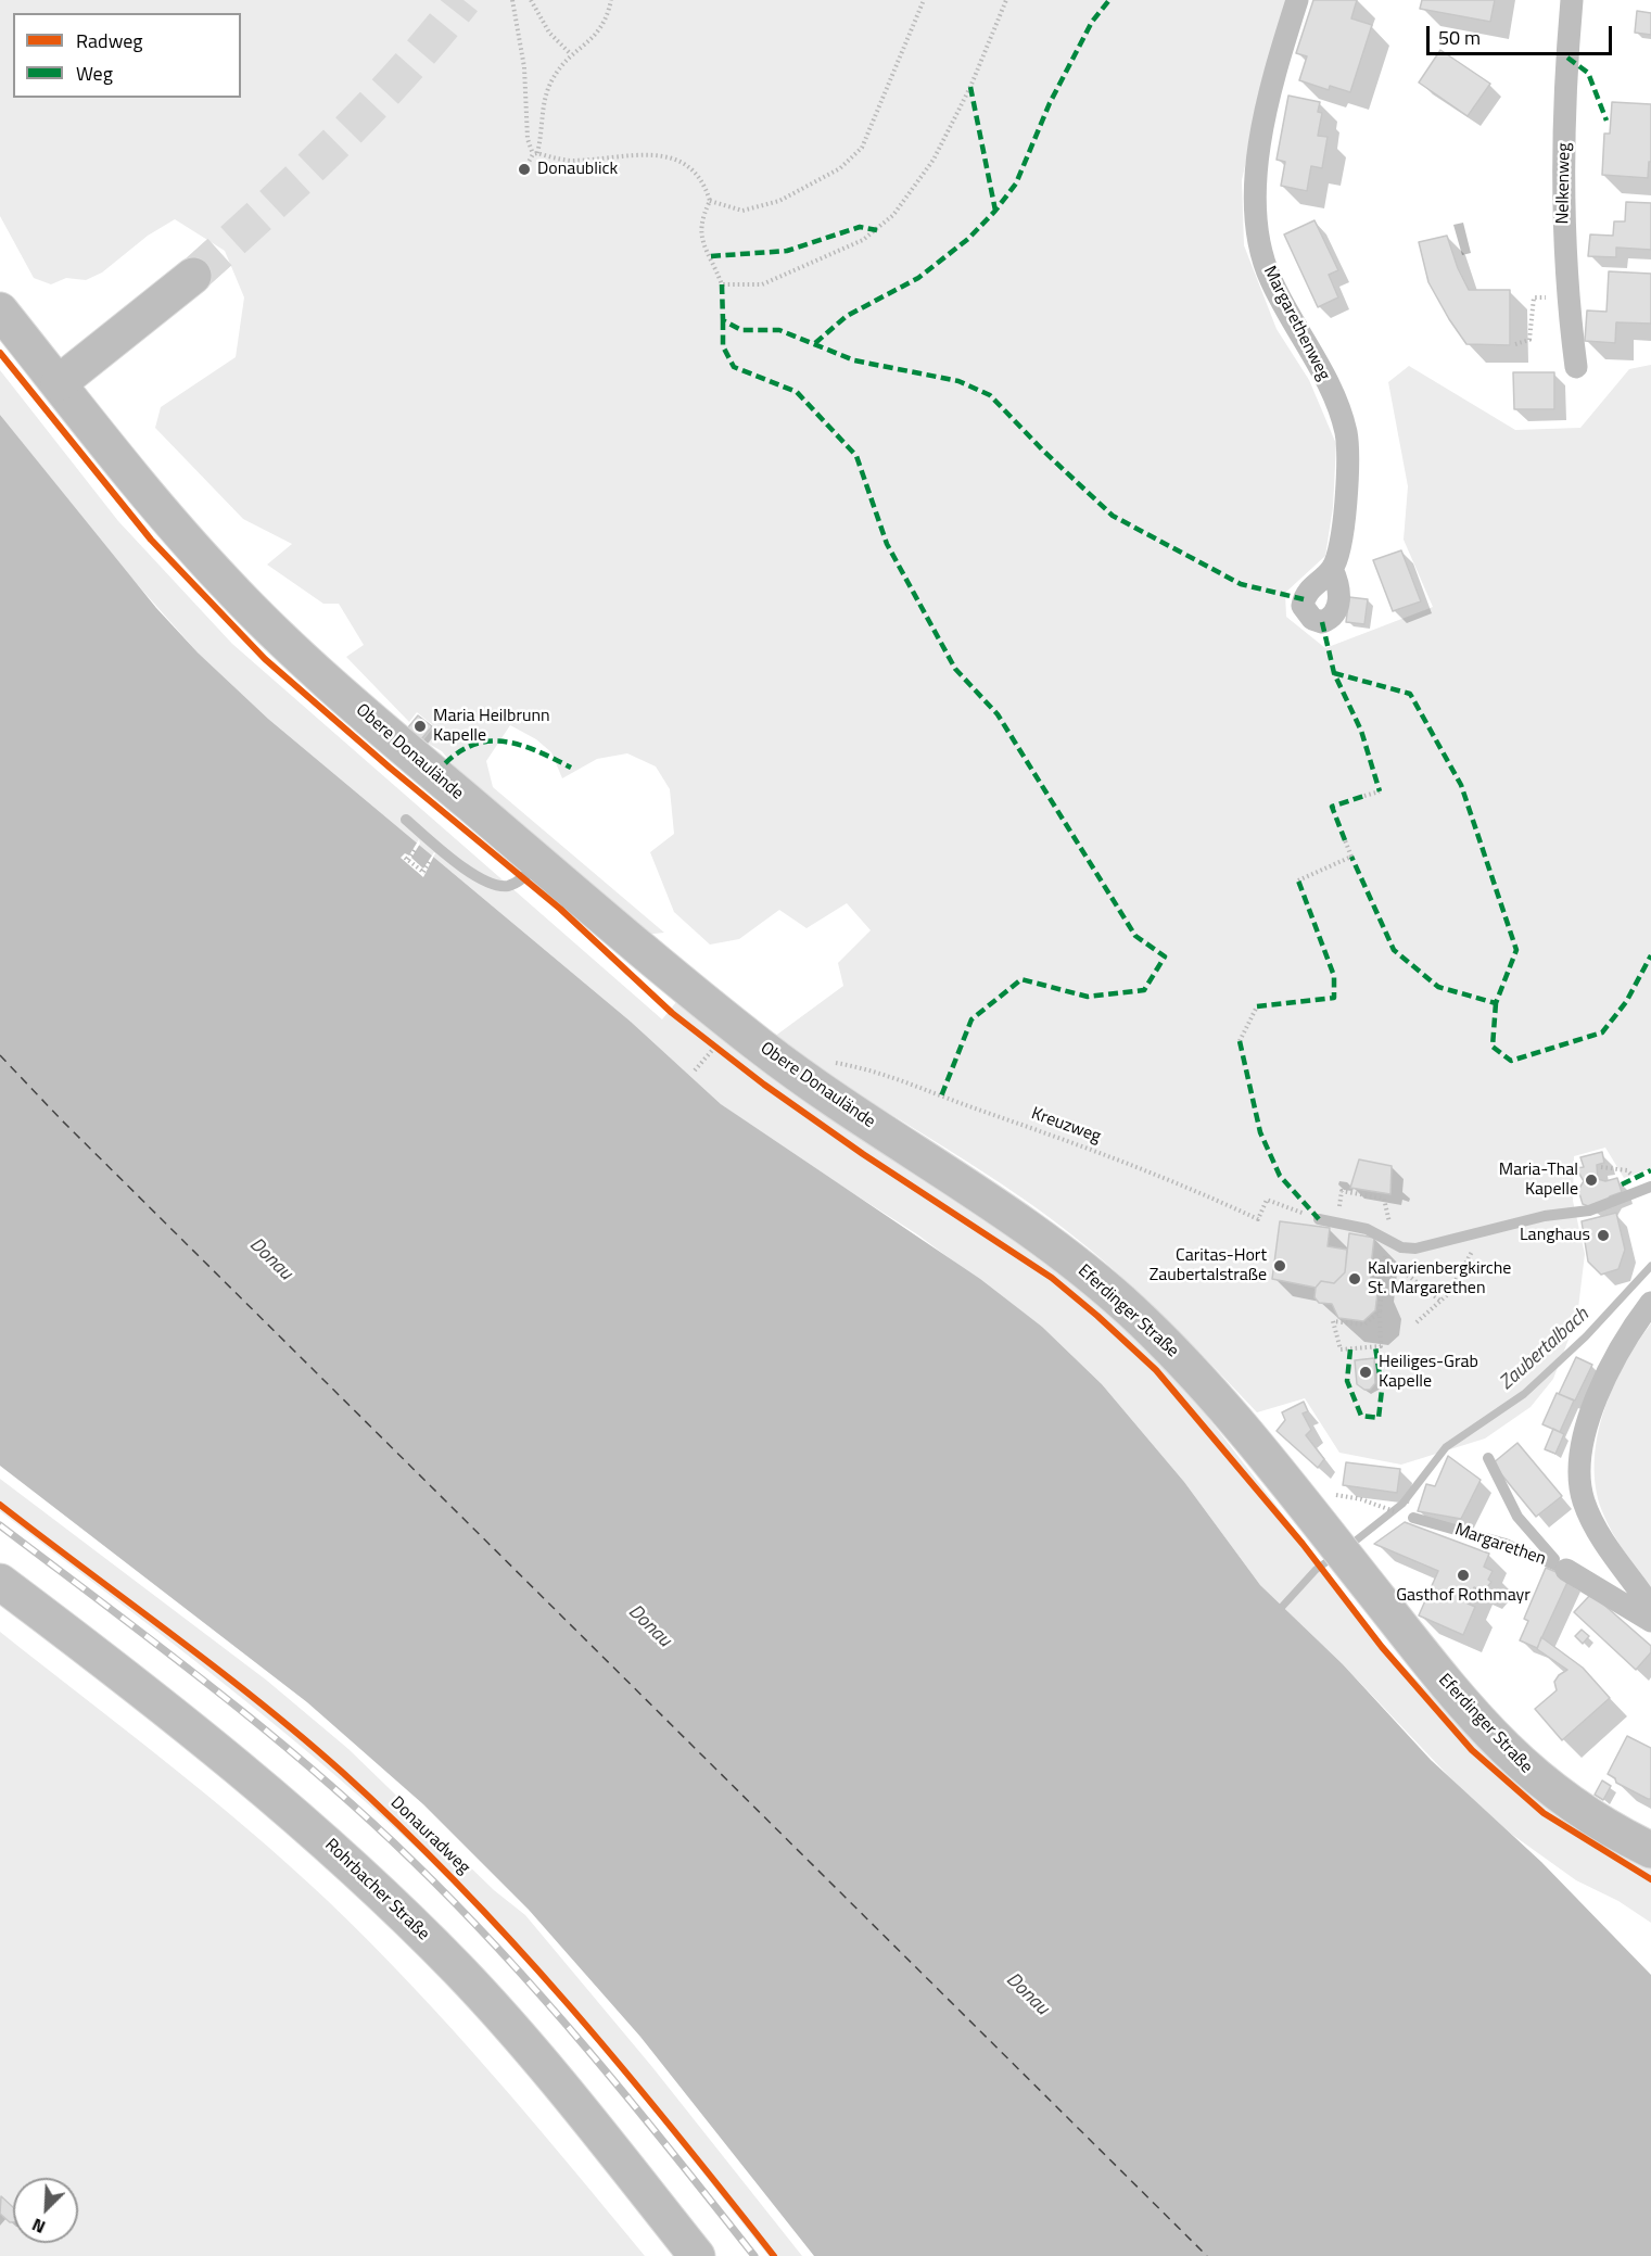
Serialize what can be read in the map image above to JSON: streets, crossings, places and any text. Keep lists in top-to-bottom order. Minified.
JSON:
{"streets":{"main road":["Obere Donaulände","Eferdinger Straße","Rohrbacher Straße"],"street":["Nelkenweg","Margarethenweg","Margarethen"],"path":["Kreuzweg"],"cycle path":["Donauradweg"]},"crossings":[["Obere Donaulände","Eferdinger Straße"]],"water":["Donau","Zaubertalbach"],"places":["Donaublick","Maria Heilbrunn Kapelle","Maria-Thal Kapelle","Langhaus","Caritas-Hort Zaubertalstraße","Kalvarienbergkirche St. Margarethen","Heiliges-Grab Kapelle","Gasthof Rothmayr"],"legend":["Radweg","Weg"],"scale_bar":"50 m","north":"bottom left"}
